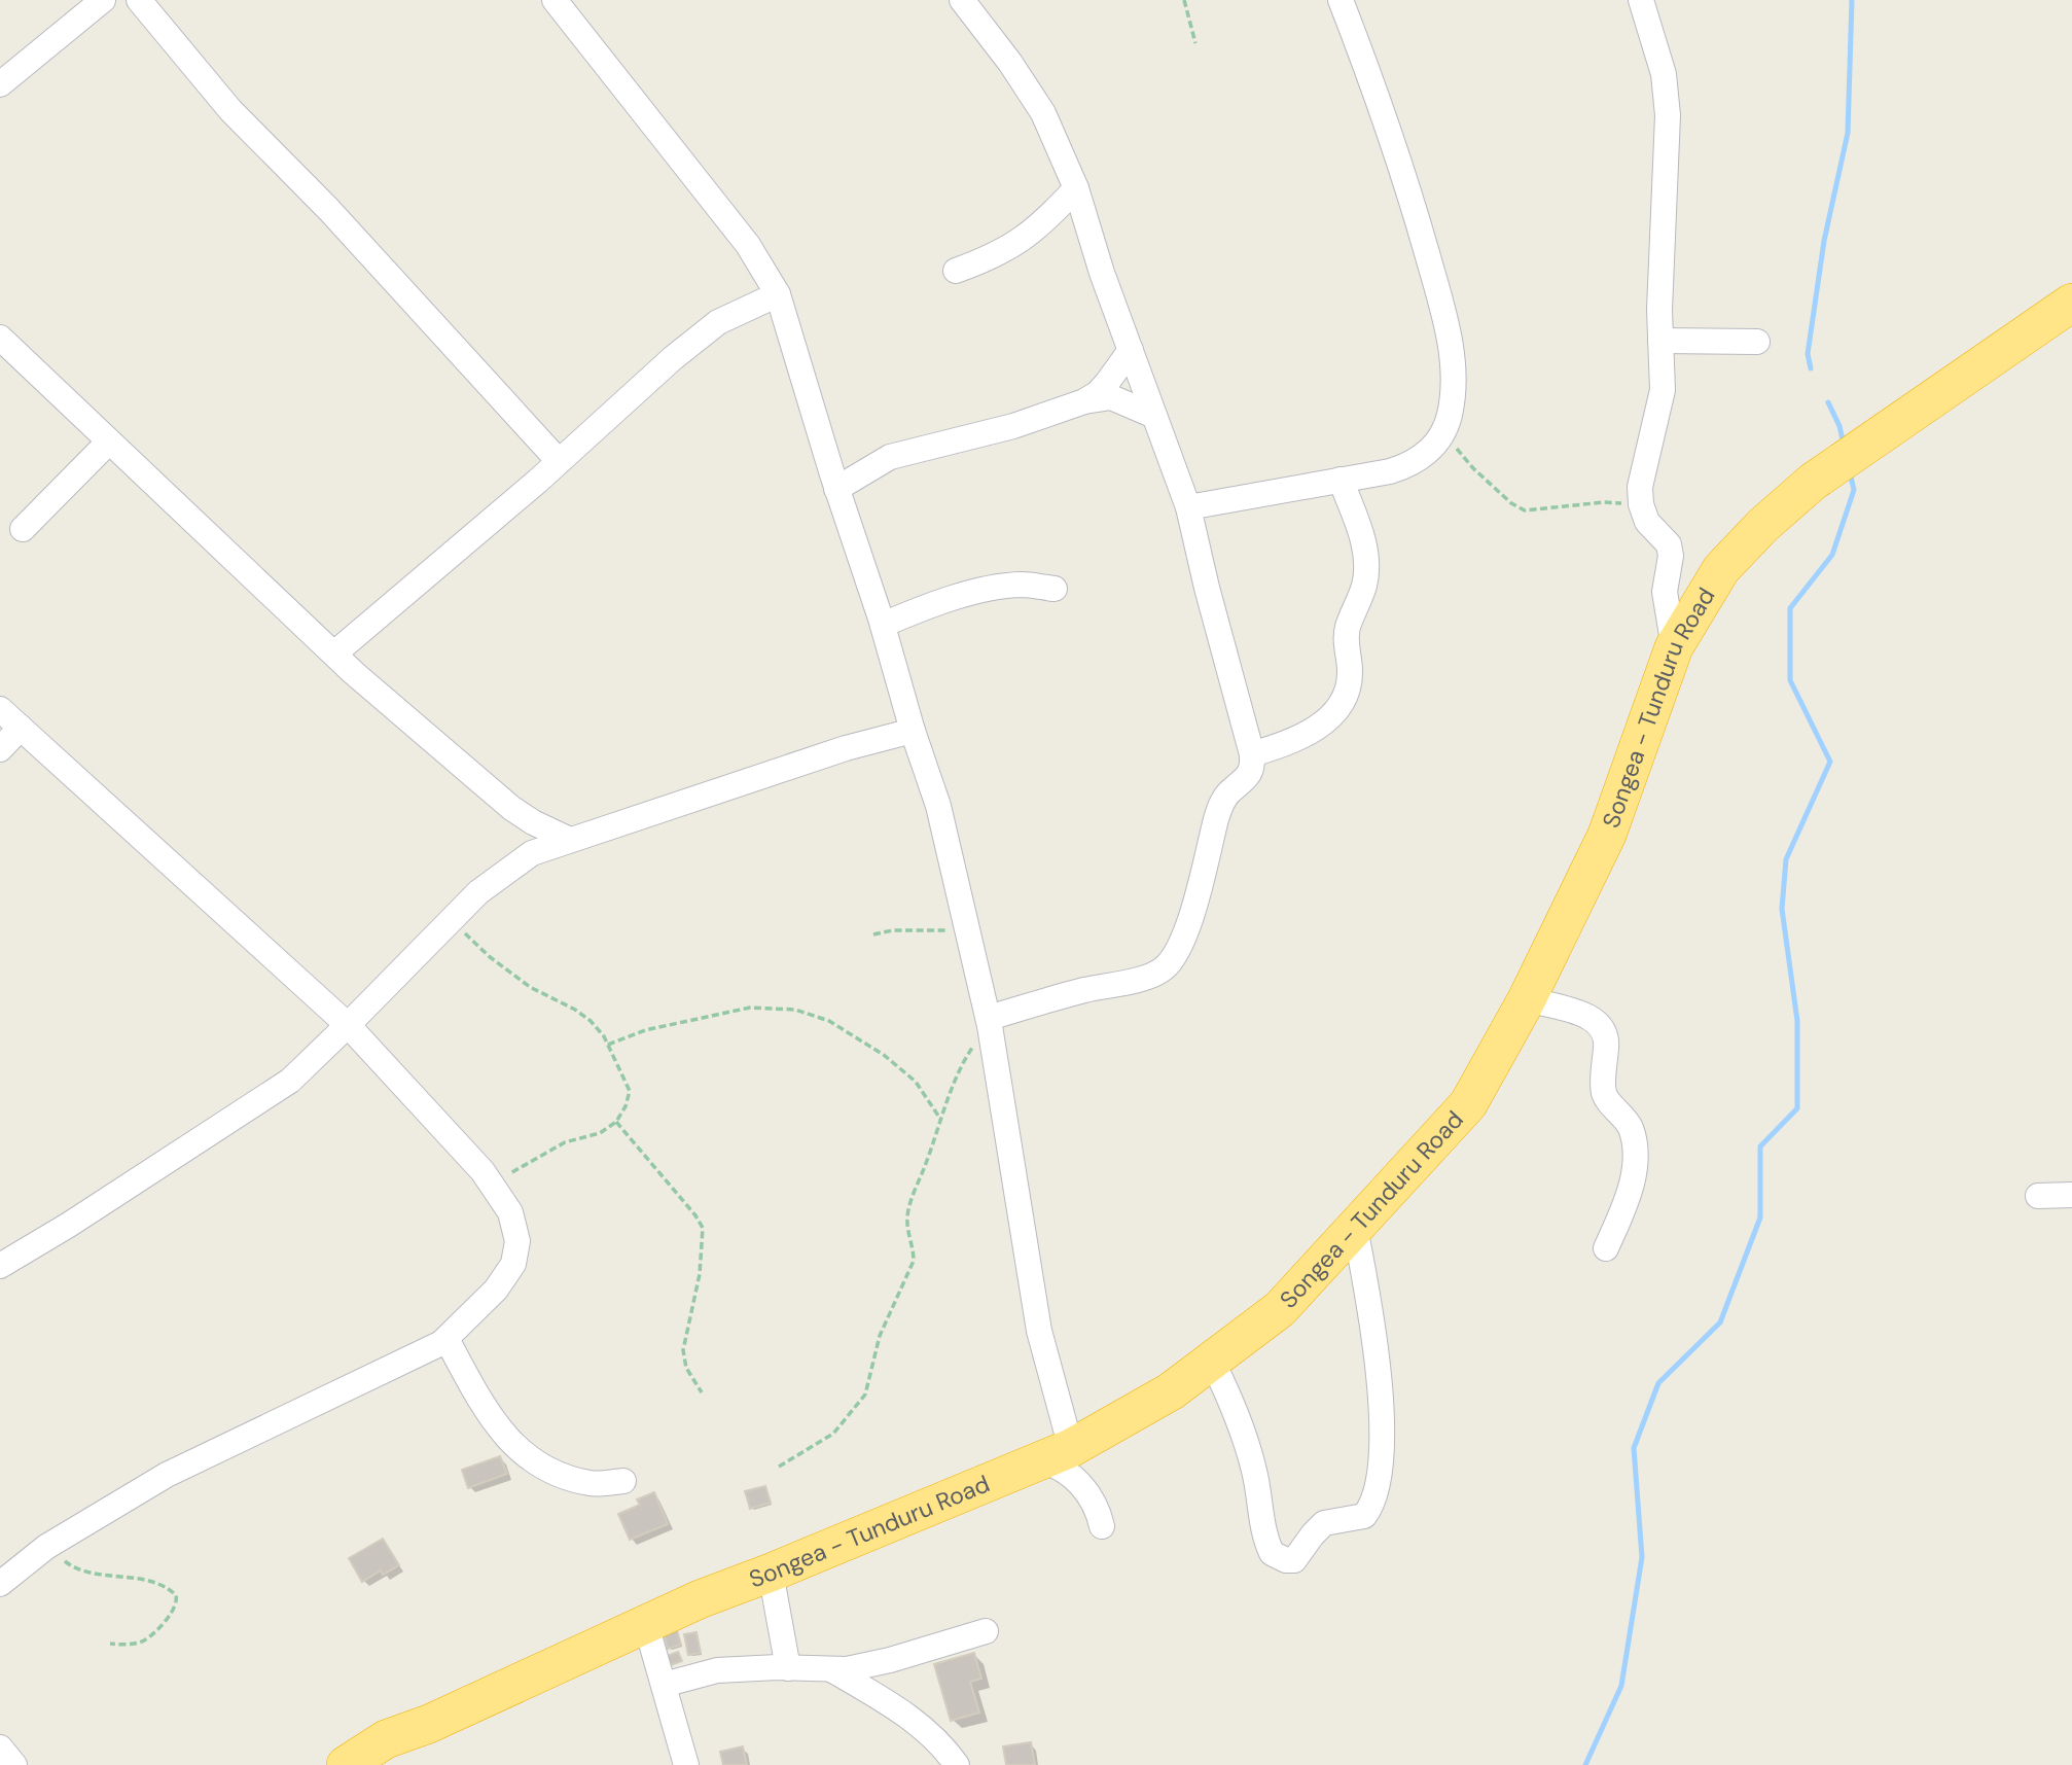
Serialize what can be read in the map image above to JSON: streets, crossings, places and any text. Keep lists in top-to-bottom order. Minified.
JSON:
{"streets":{"highway":["Songea - Tunduru Road"]}}
